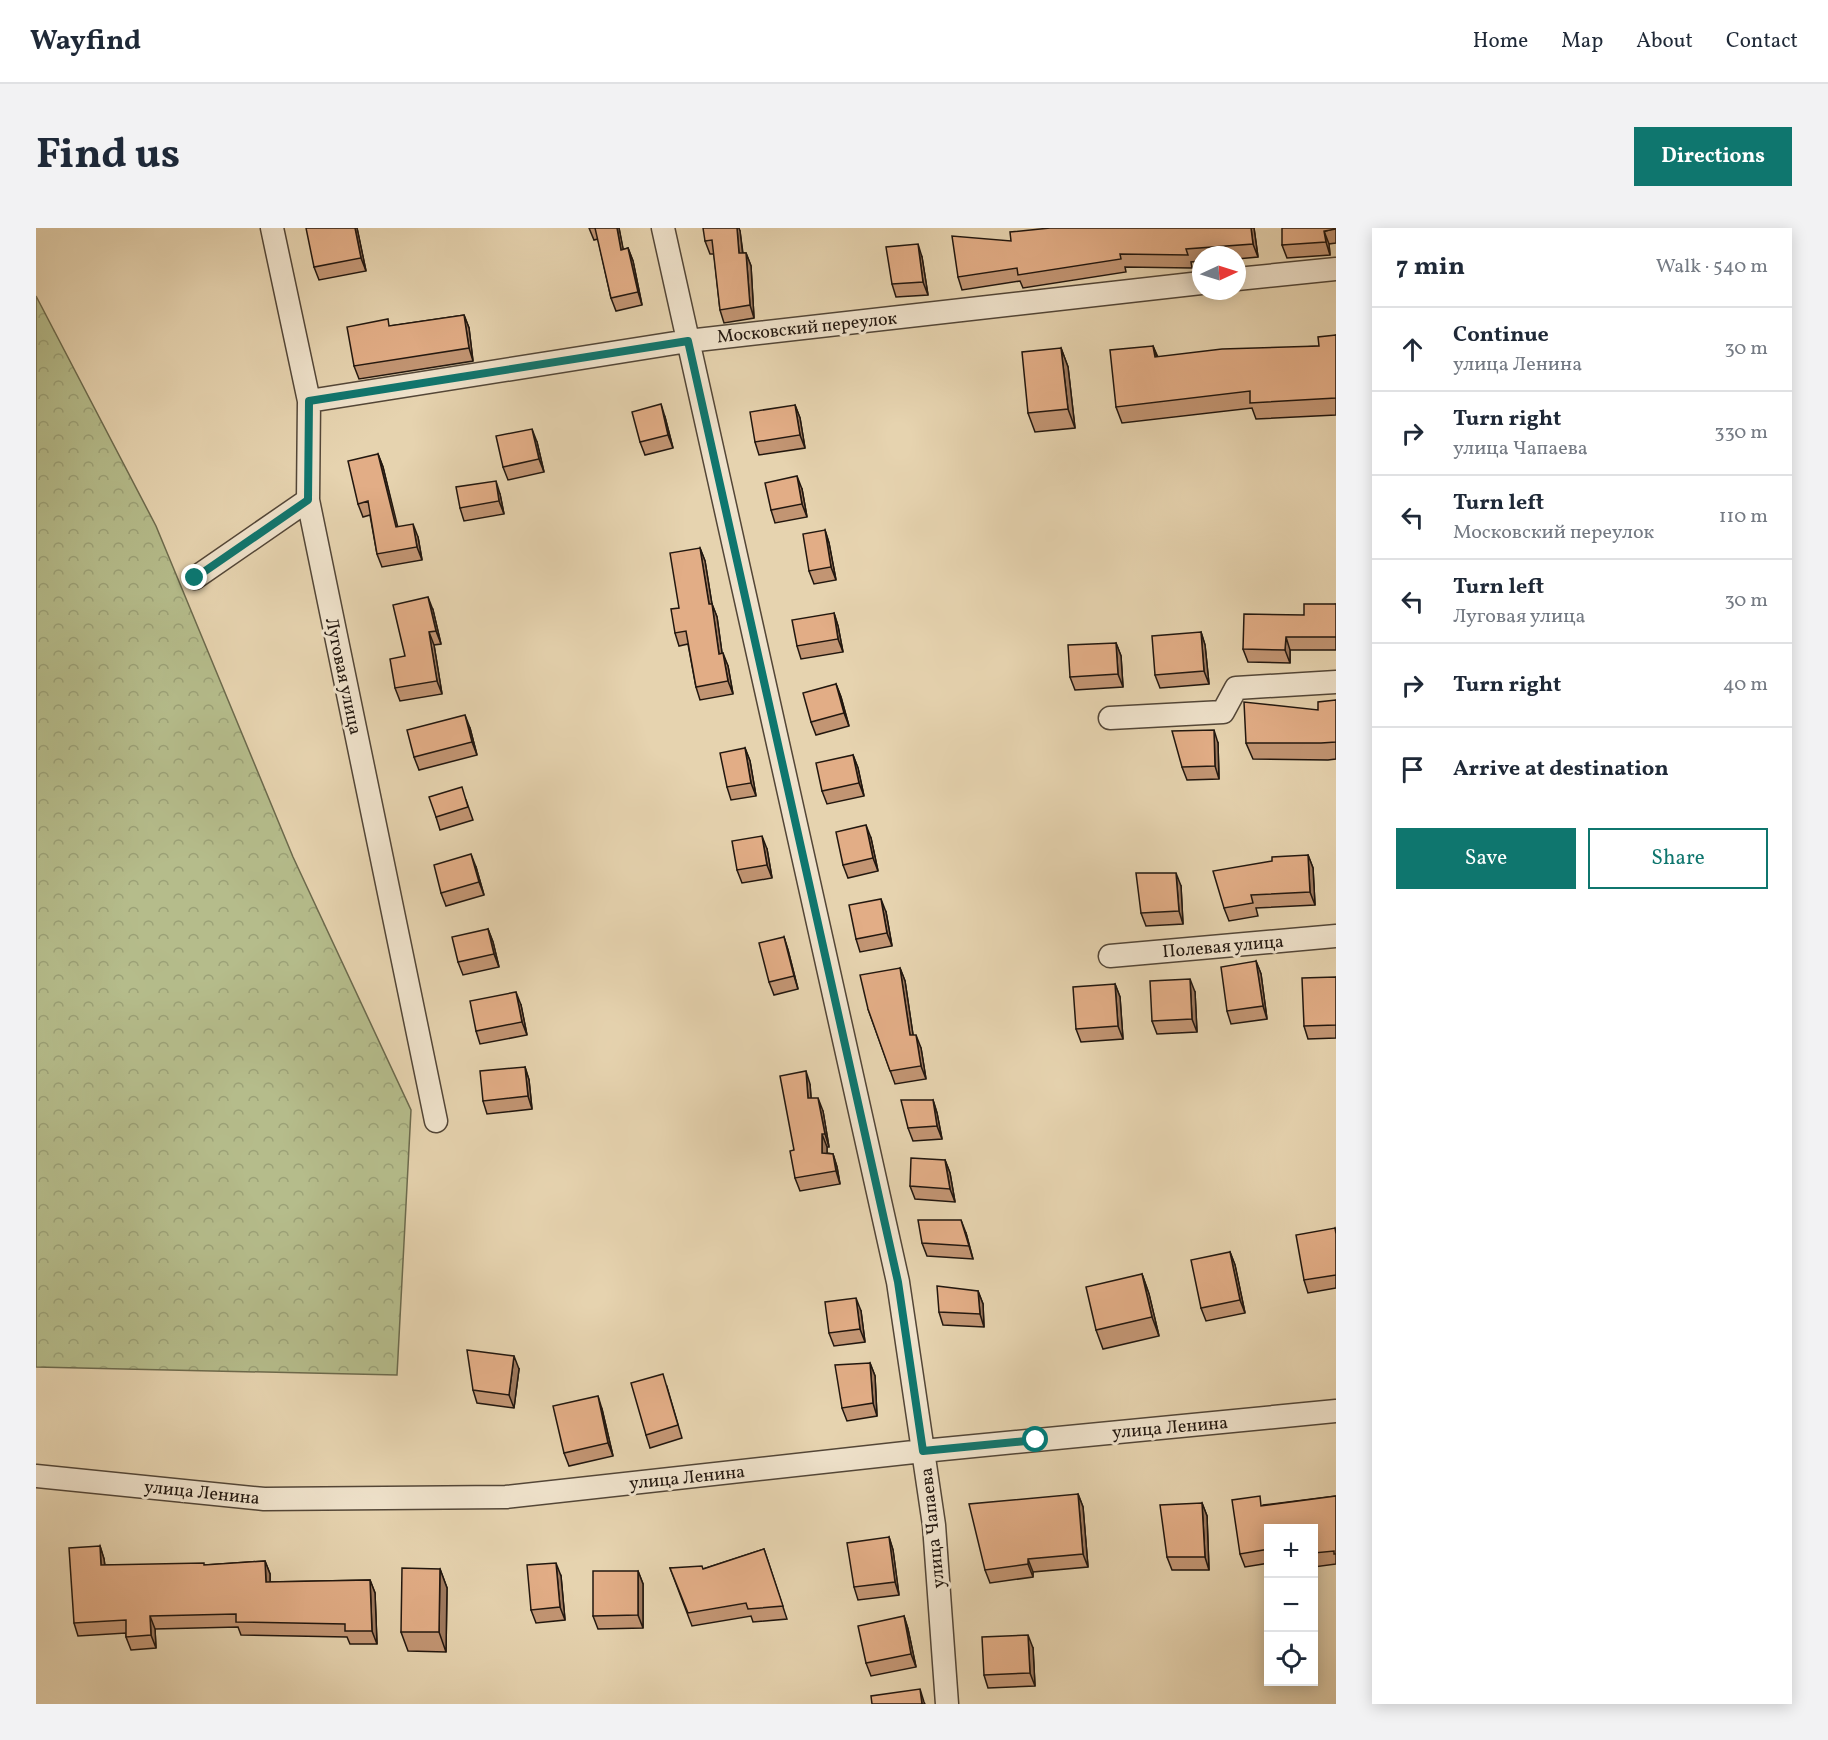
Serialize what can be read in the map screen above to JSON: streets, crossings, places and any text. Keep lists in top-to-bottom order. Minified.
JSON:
{"streets":{"street":["Московский переулок","Луговая улица","Полевая улица","улица Ленина","улица Чапаева"]},"crossings":[["Московский переулок","Луговая улица"],["Московский переулок","улица Чапаева"],["улица Ленина","улица Чапаева"]],"north":"right","page":{"header":"Wayfind","nav":["Home","Map","About","Contact"],"title":"Find us","buttons":["Directions",["Save","Share"]],"heading":["7 min","Walk · 540 m"],"list":[["Continue","улица Ленина","30 m"],["Turn right","улица Чапаева","330 m"],["Turn left","Московский переулок","110 m"],["Turn left","Луговая улица","30 m"],["Turn right","40 m"],"Arrive at destination"],"map_buttons":["+","−"]}}
